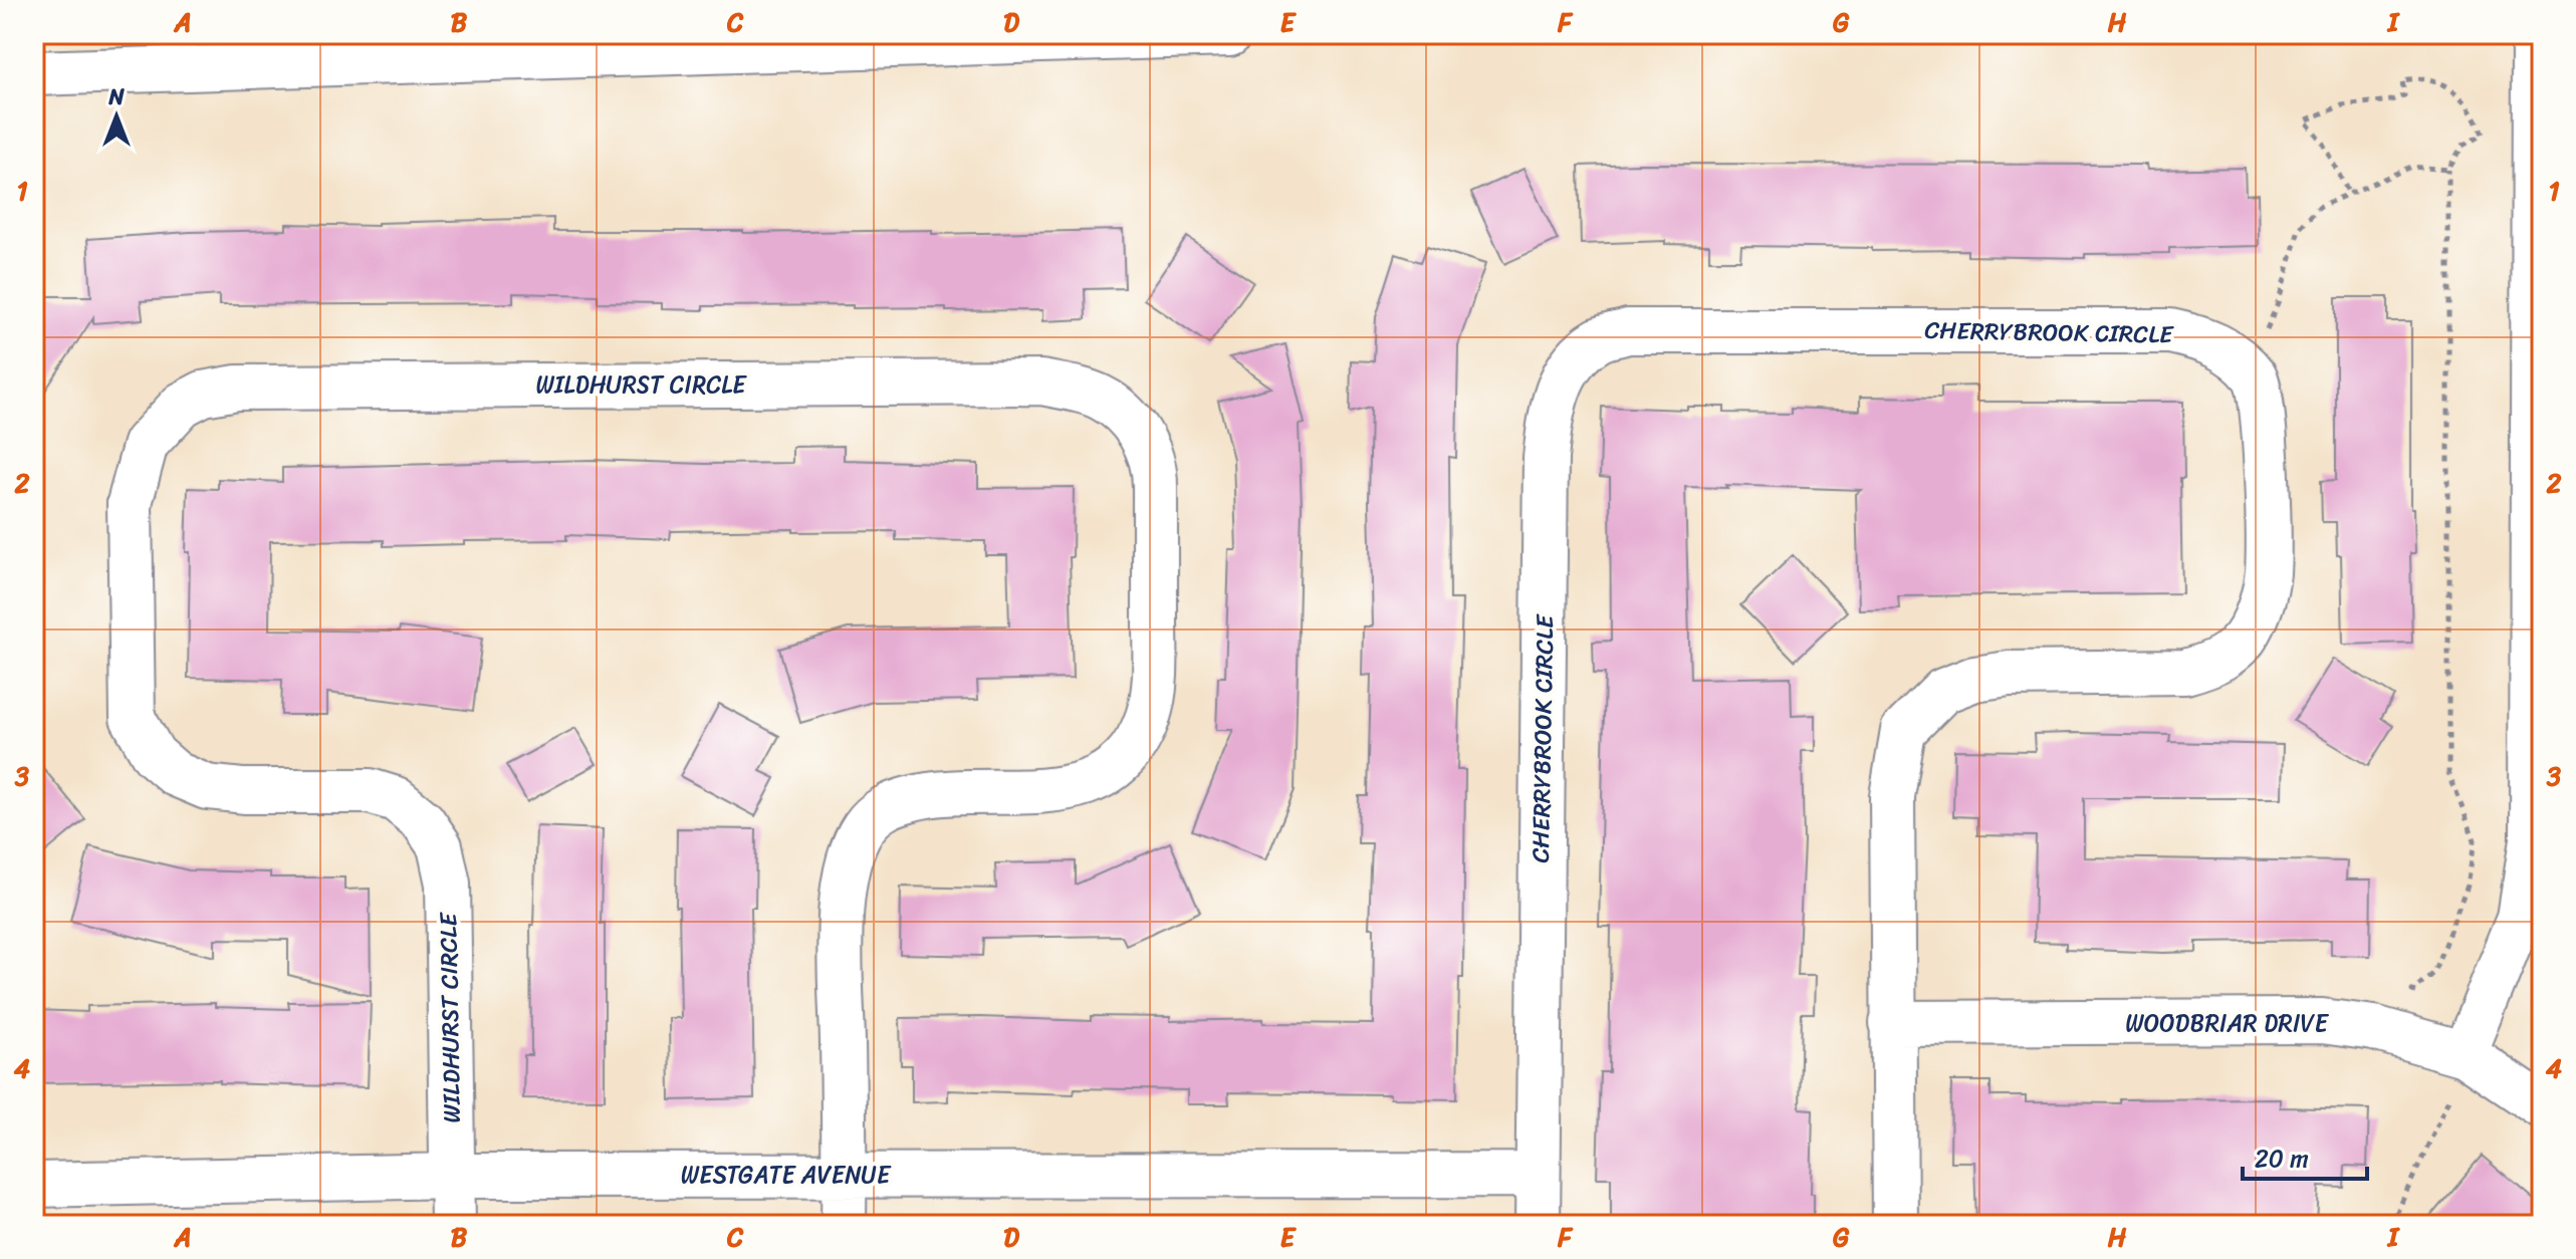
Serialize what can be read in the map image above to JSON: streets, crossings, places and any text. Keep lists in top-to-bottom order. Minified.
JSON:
{"streets":{"street":["CHERRYBROOK CIRCLE","WILDHURST CIRCLE","WOODBRIAR DRIVE","WESTGATE AVENUE"]},"crossings":[["CHERRYBROOK CIRCLE","WESTGATE AVENUE"],["WILDHURST CIRCLE","WESTGATE AVENUE"]],"scale_bar":"20 m","north":"top","grid":{"columns":["A","B","C","D","E","F","G","H","I"],"rows":["1","2","3","4"]}}
